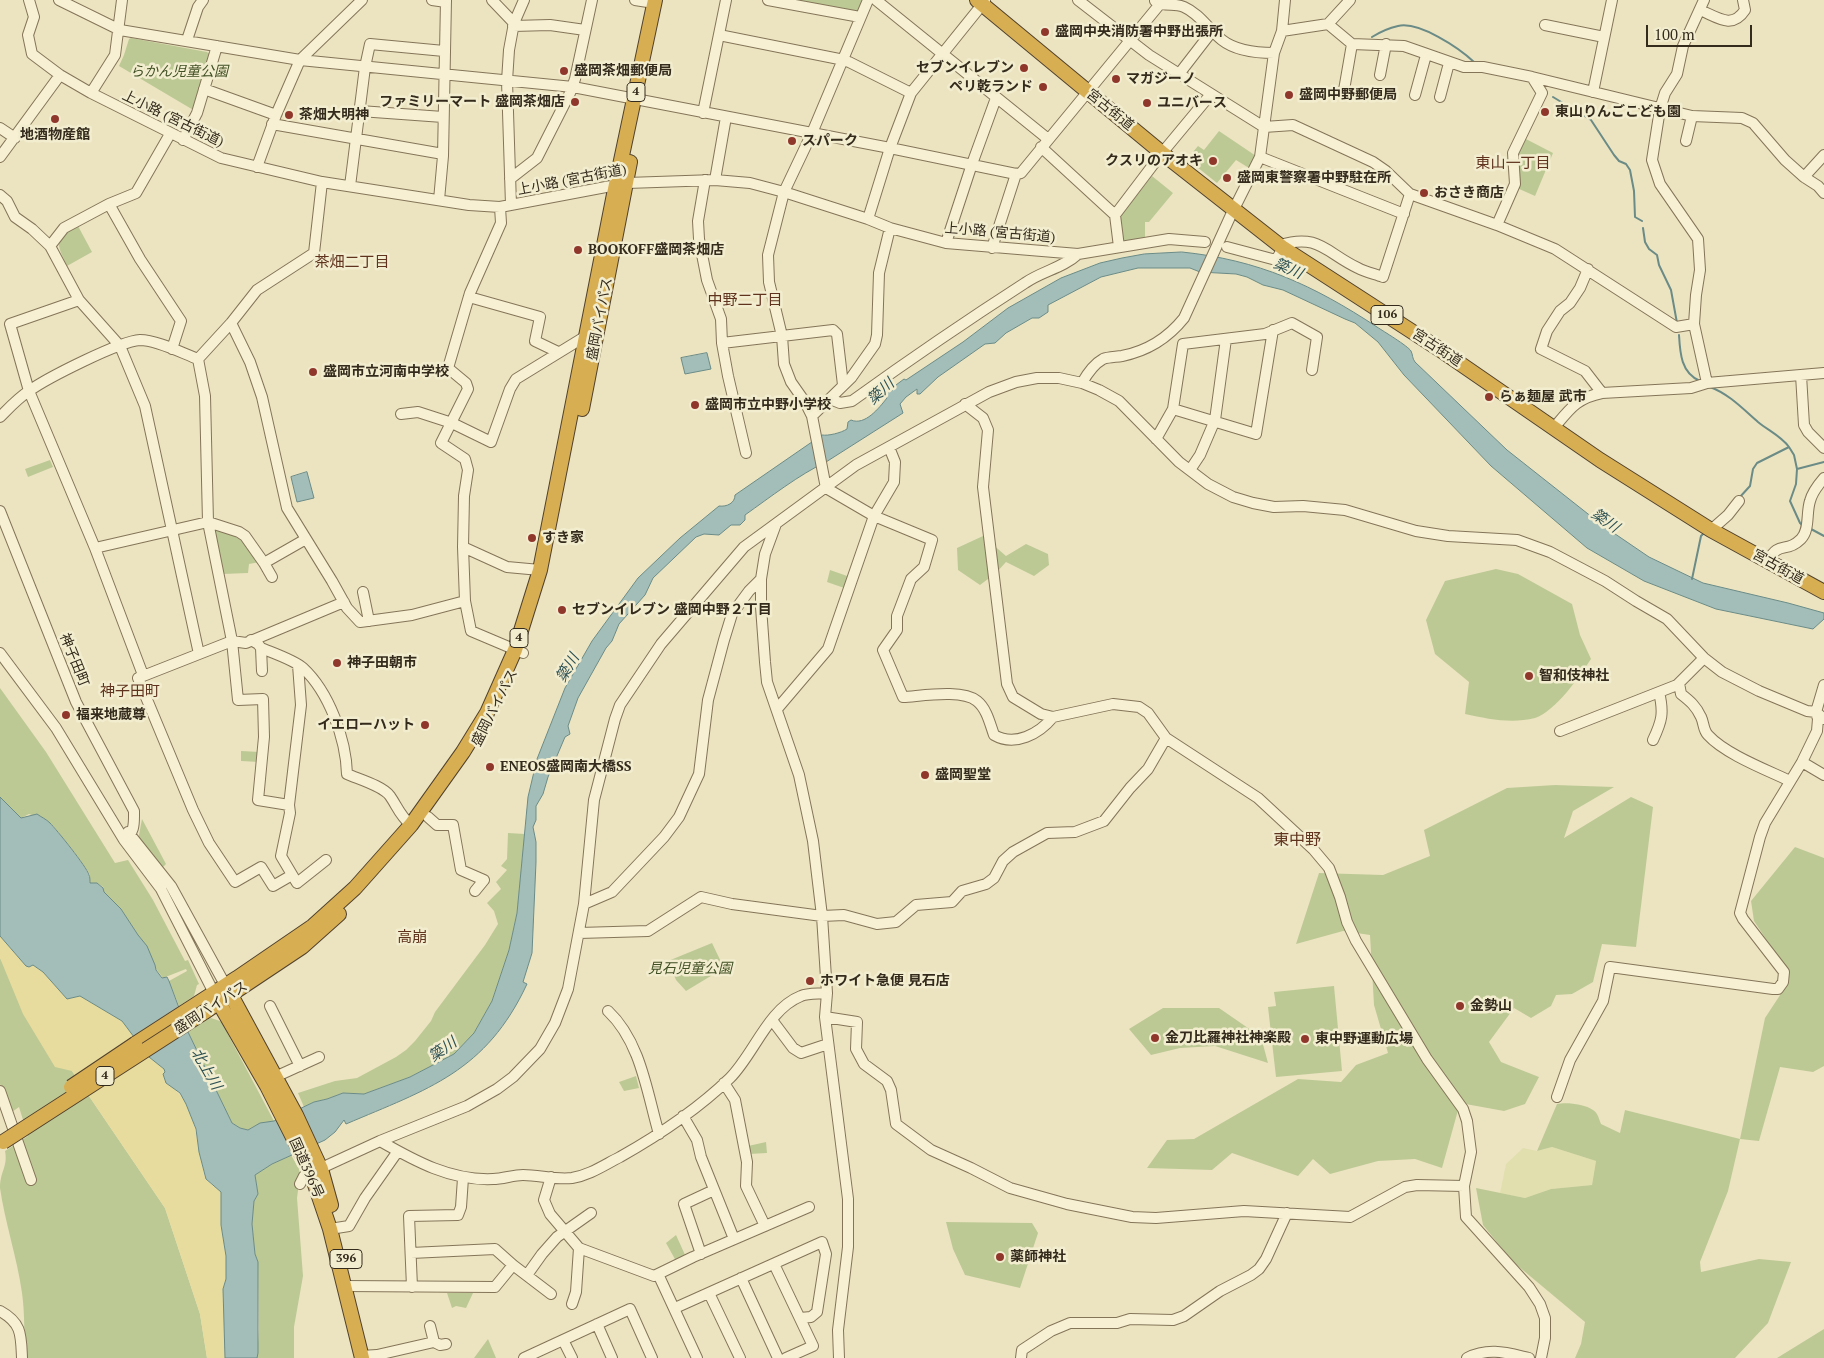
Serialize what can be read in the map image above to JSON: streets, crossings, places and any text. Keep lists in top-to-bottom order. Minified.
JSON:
{"streets":{"highway":["4","宮古街道","106","盛岡バイパス","国道396号","396"],"street":["上小路 (宮古街道)","神子田町"]},"crossings":[["上小路 (宮古街道)","盛岡バイパス"],["盛岡バイパス","国道396号"]],"districts":["東山一丁目","茶畑二丁目","中野二丁目","神子田町","東中野","高崩"],"water":["簗川","北上川"],"parks":["らかん児童公園","見石児童公園"],"places":["盛岡中央消防署中野出張所","セブンイレブン","盛岡茶畑郵便局","マガジーノ","ペリ乾ランド","盛岡中野郵便局","ファミリーマート 盛岡茶畑店","ユニバース","東山りんごこども園","茶畑大明神","地酒物産館","スパーク","クスリのアオキ","盛岡東警察署中野駐在所","おさき商店","BOOKOFF盛岡茶畑店","盛岡市立河南中学校","らぁ麺屋 武市","盛岡市立中野小学校","すき家","セブンイレブン 盛岡中野２丁目","神子田朝市","智和伎神社","福来地蔵尊","イエローハット","ENEOS盛岡南大橋SS","盛岡聖堂","ホワイト急便 見石店","金勢山","金刀比羅神社神楽殿","東中野運動広場","薬師神社"],"scale_bar":"100 m"}
